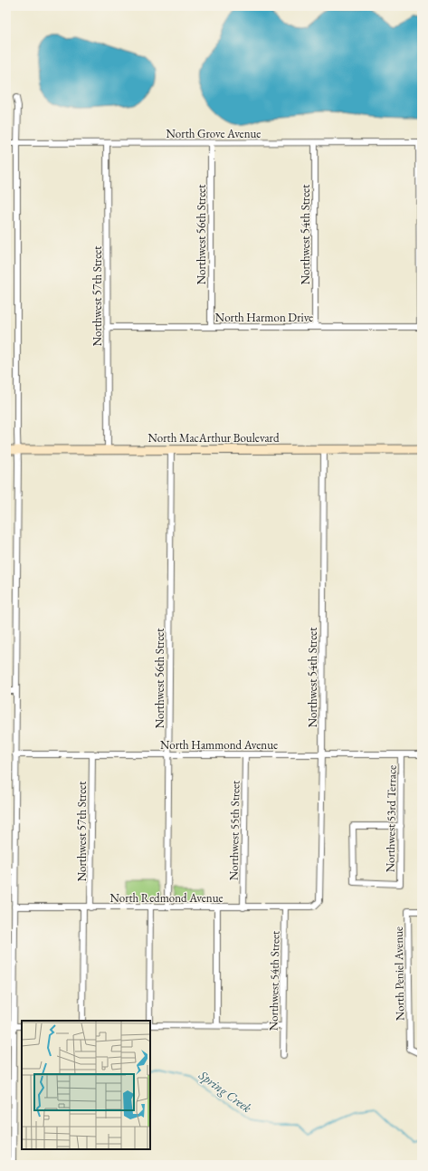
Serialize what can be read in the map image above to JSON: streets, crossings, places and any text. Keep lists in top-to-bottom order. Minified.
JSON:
{"streets":{"main road":["North MacArthur Boulevard"],"street":["North Grove Avenue","Northwest 56th Street","Northwest 54th Street","Northwest 57th Street","North Harmon Drive","North Hammond Avenue","Northwest 53rd Terrace","Northwest 55th Street","North Redmond Avenue","North Peniel Avenue"]},"crossings":[["North Grove Avenue","Northwest 56th Street"],["North Grove Avenue","Northwest 54th Street"],["North Grove Avenue","Northwest 57th Street"],["Northwest 56th Street","North Harmon Drive"],["Northwest 56th Street","North MacArthur Boulevard"],["Northwest 56th Street","North Hammond Avenue"],["Northwest 56th Street","North Redmond Avenue"],["Northwest 54th Street","North Harmon Drive"],["Northwest 54th Street","North MacArthur Boulevard"],["Northwest 54th Street","North Hammond Avenue"],["Northwest 54th Street","North Redmond Avenue"],["Northwest 57th Street","North Harmon Drive"],["Northwest 57th Street","North MacArthur Boulevard"],["Northwest 57th Street","North Hammond Avenue"],["Northwest 57th Street","North Redmond Avenue"],["North Hammond Avenue","Northwest 53rd Terrace"],["North Hammond Avenue","Northwest 55th Street"],["Northwest 55th Street","North Redmond Avenue"]],"water":["Spring Creek"]}
